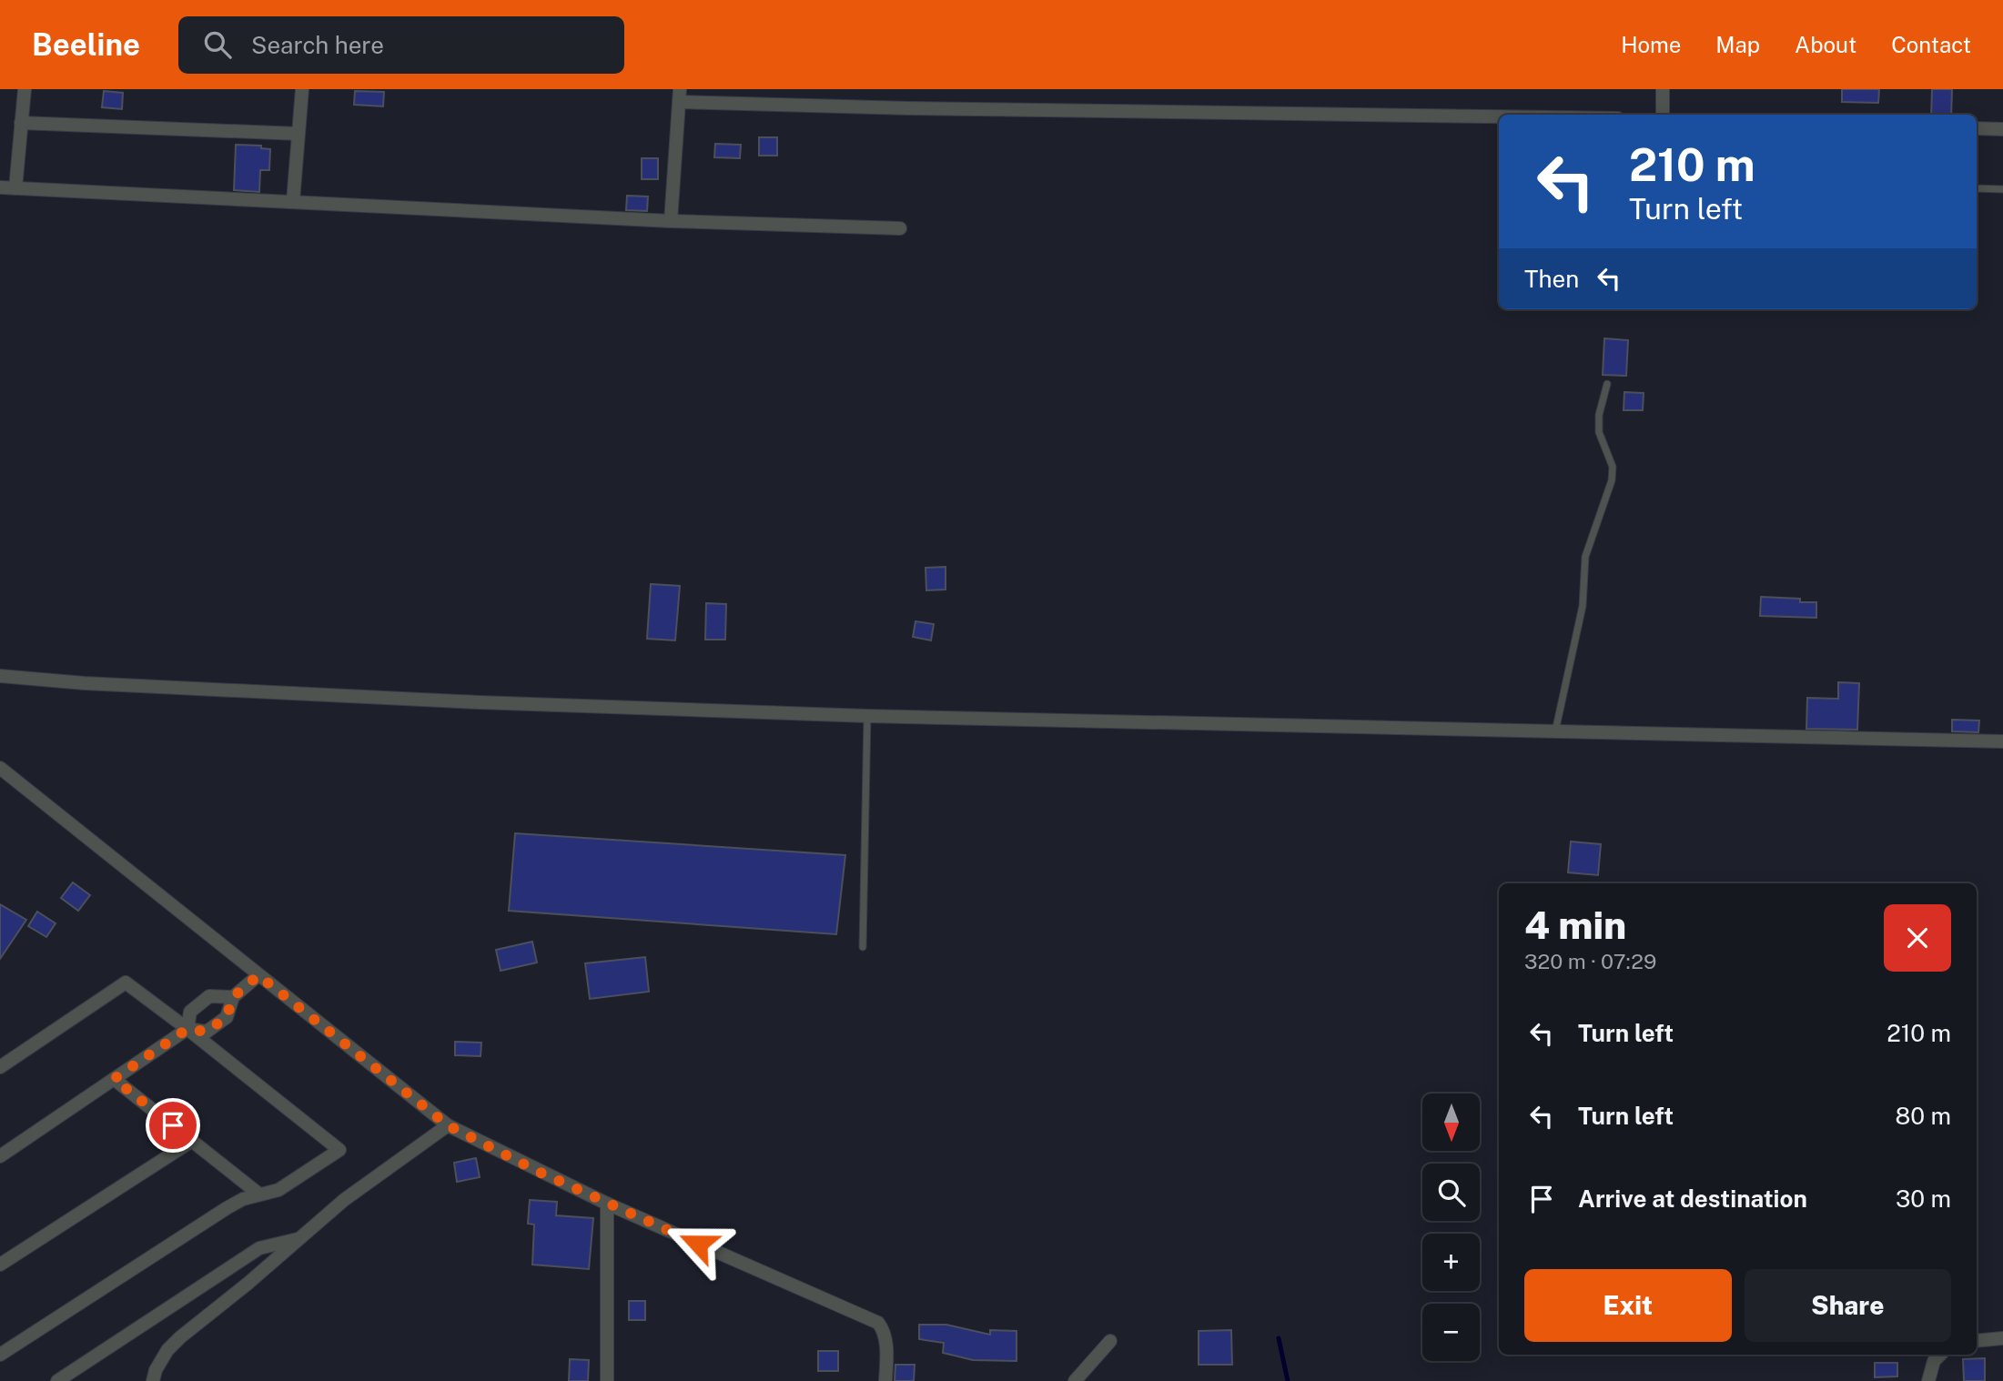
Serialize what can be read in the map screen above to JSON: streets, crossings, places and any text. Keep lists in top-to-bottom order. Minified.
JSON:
{"north":"bottom","page":{"header":"Beeline","search":"Search here","nav":["Home","Map","About","Contact"],"turn":["210 m","Turn left"],"then":"Then","heading":["4 min","320 m · 07:29"],"list":[{"name":"Turn left","value":"210 m"},{"name":"Turn left","value":"80 m"},{"name":"Arrive at destination","value":"30 m"}],"map_buttons":["+","−"],"buttons":["Exit","Share"]}}
